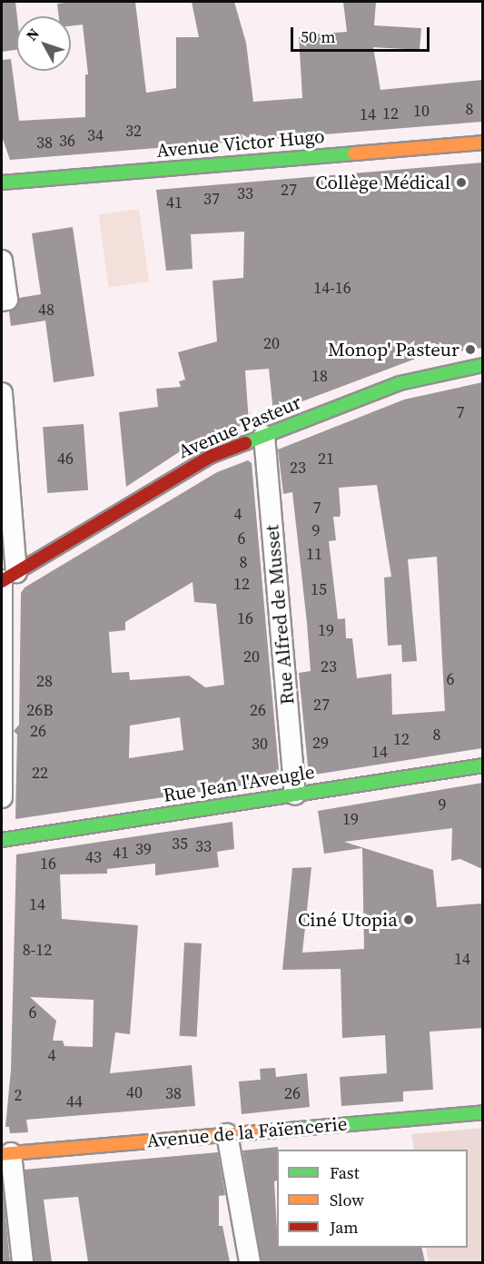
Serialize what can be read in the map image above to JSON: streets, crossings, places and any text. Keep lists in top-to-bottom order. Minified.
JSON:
{"streets":{"street":["Avenue Victor Hugo","Avenue Pasteur","Rue Alfred de Musset","Rue Jean l'Aveugle","Avenue de la Faïencerie"]},"crossings":[["Avenue Pasteur","Rue Alfred de Musset"],["Rue Alfred de Musset","Rue Jean l'Aveugle"]],"places":["Collège Médical","Monop' Pasteur","Ciné Utopia"],"house_numbers":["8","10","12","14","32","34","36","38","27","33","37","41","14-16","48","20","18","7","46","21","23","7","4","9","6","11","8","12","15","16","19","20","23","6","28","27","26B","26","26","8","12","29","30","14","22","9","19","35","33","39","41","43","16","14","8-12","14","6","4","40","38","26","2","44"],"legend":["Fast","Slow","Jam"],"scale_bar":"50 m","north":"top left"}
